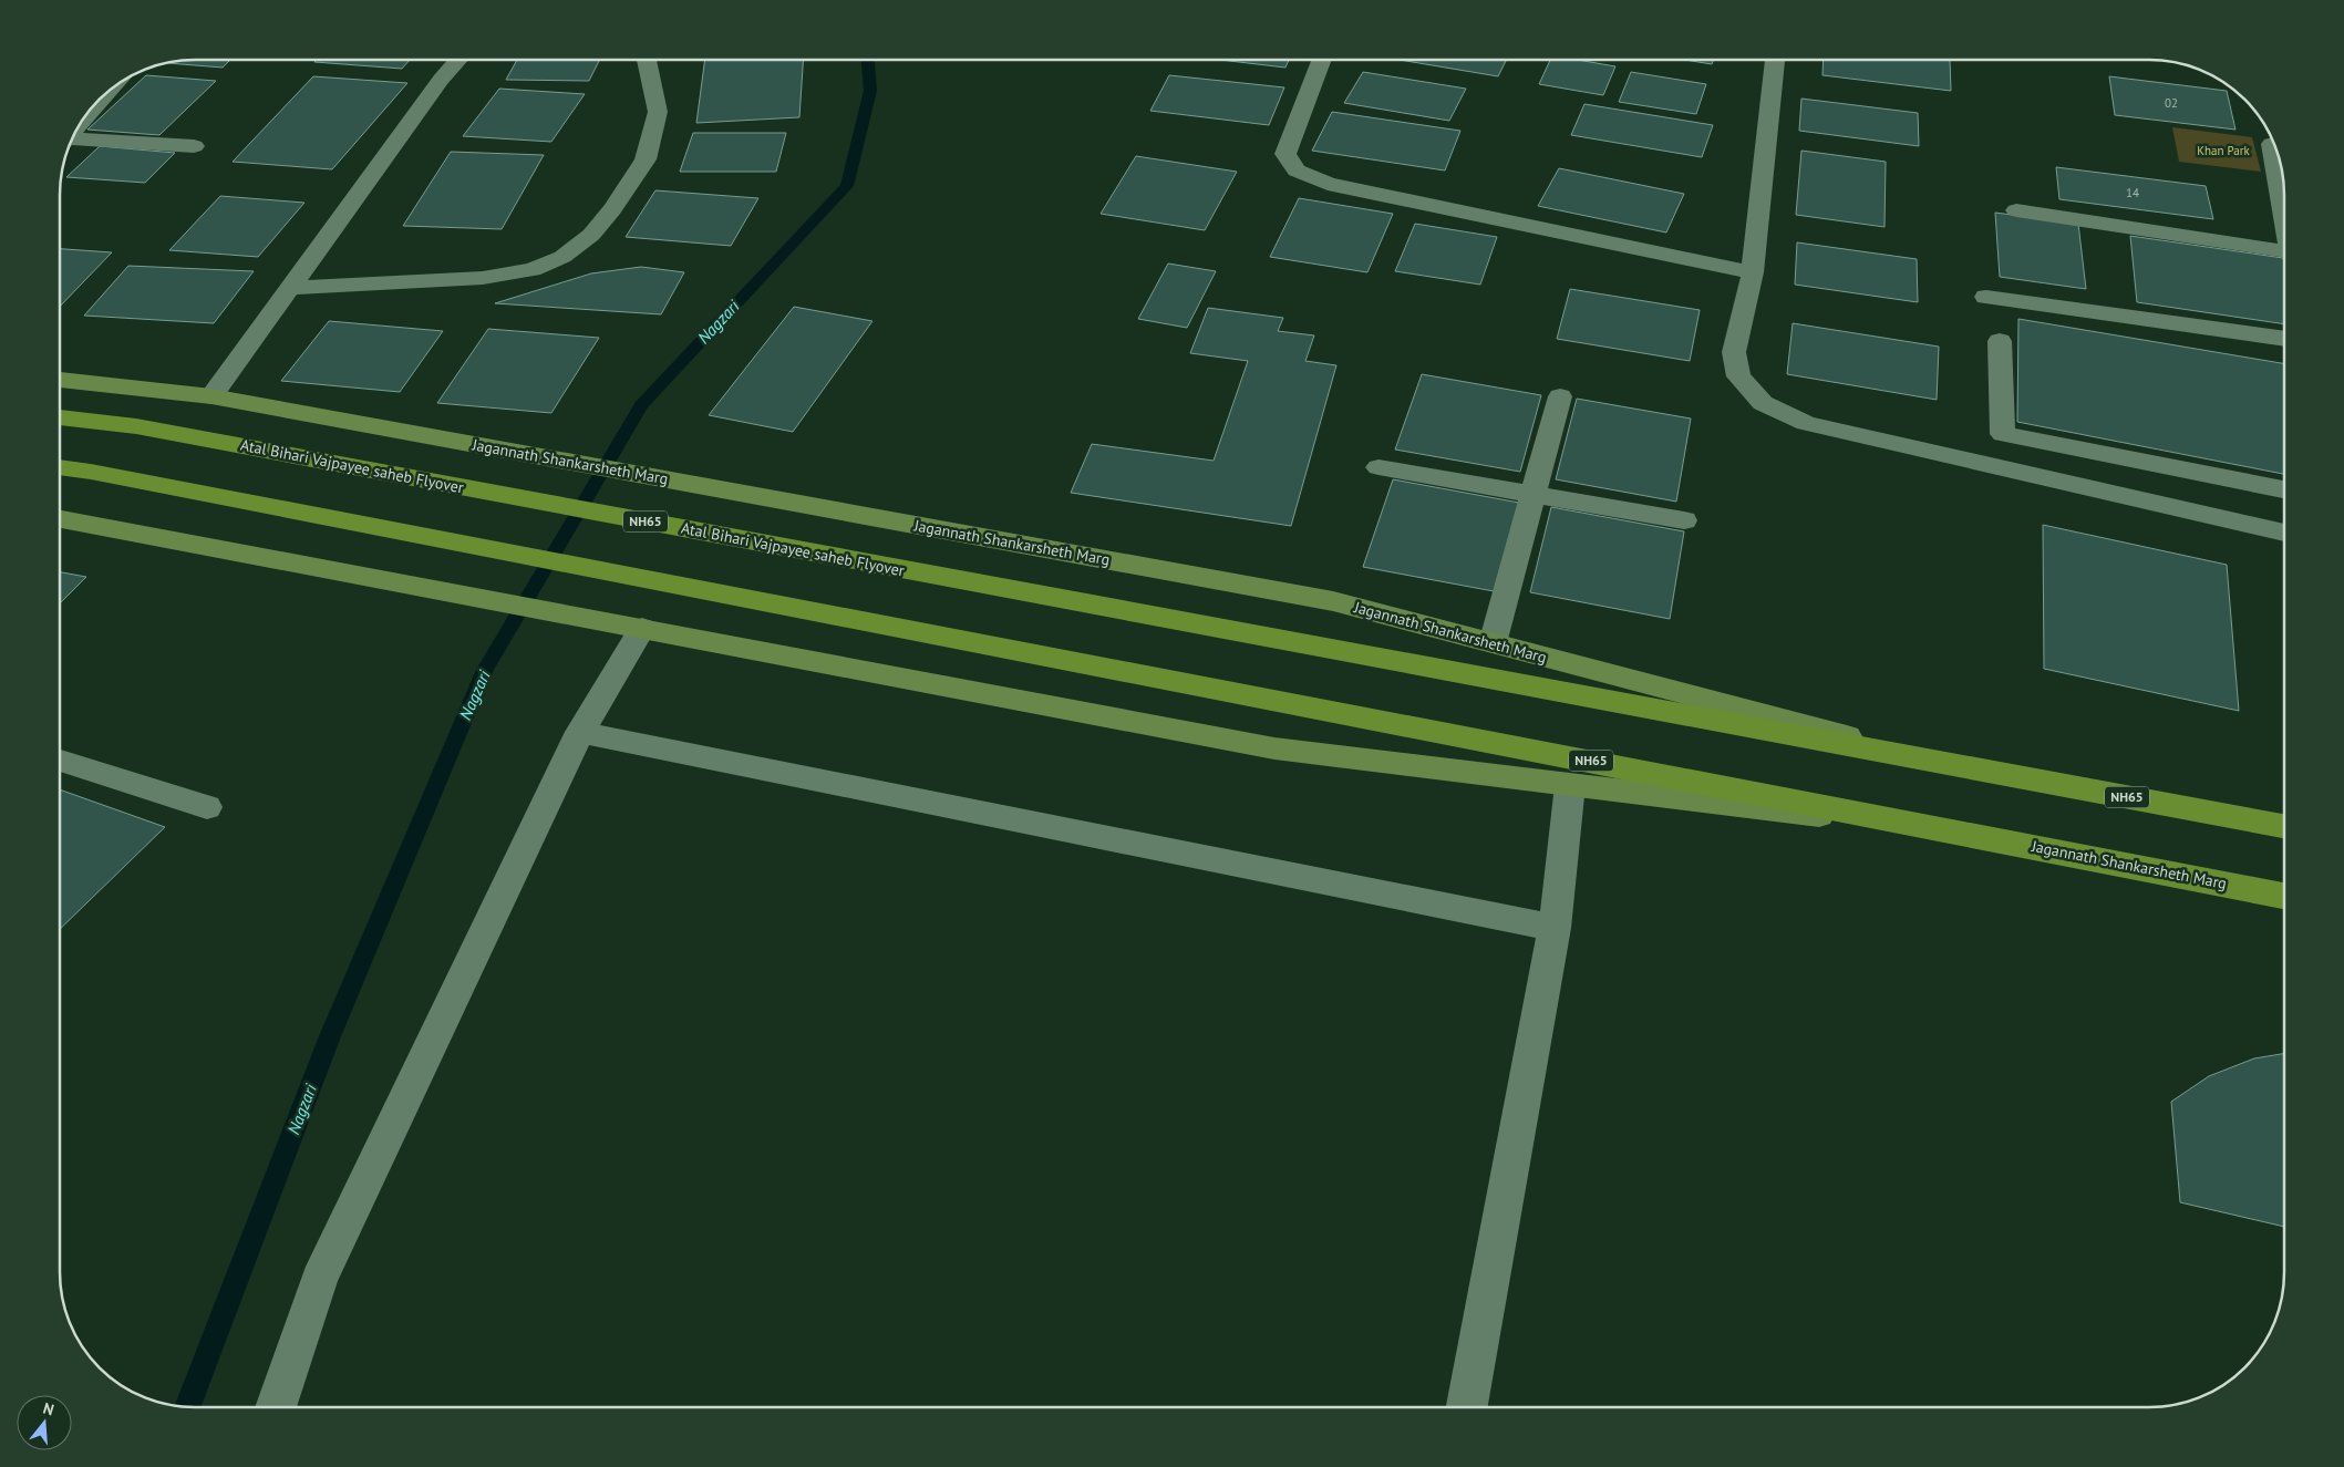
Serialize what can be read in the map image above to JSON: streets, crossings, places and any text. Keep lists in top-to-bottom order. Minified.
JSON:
{"streets":{"highway":["Jagannath Shankarsheth Marg","Atal Bihari Vajpayee saheb Flyover","NH65"]},"crossings":[["Jagannath Shankarsheth Marg","Atal Bihari Vajpayee saheb Flyover"]],"water":["Nagzari"],"parks":["Khan Park"],"house_numbers":["02","14"],"north":"top"}
